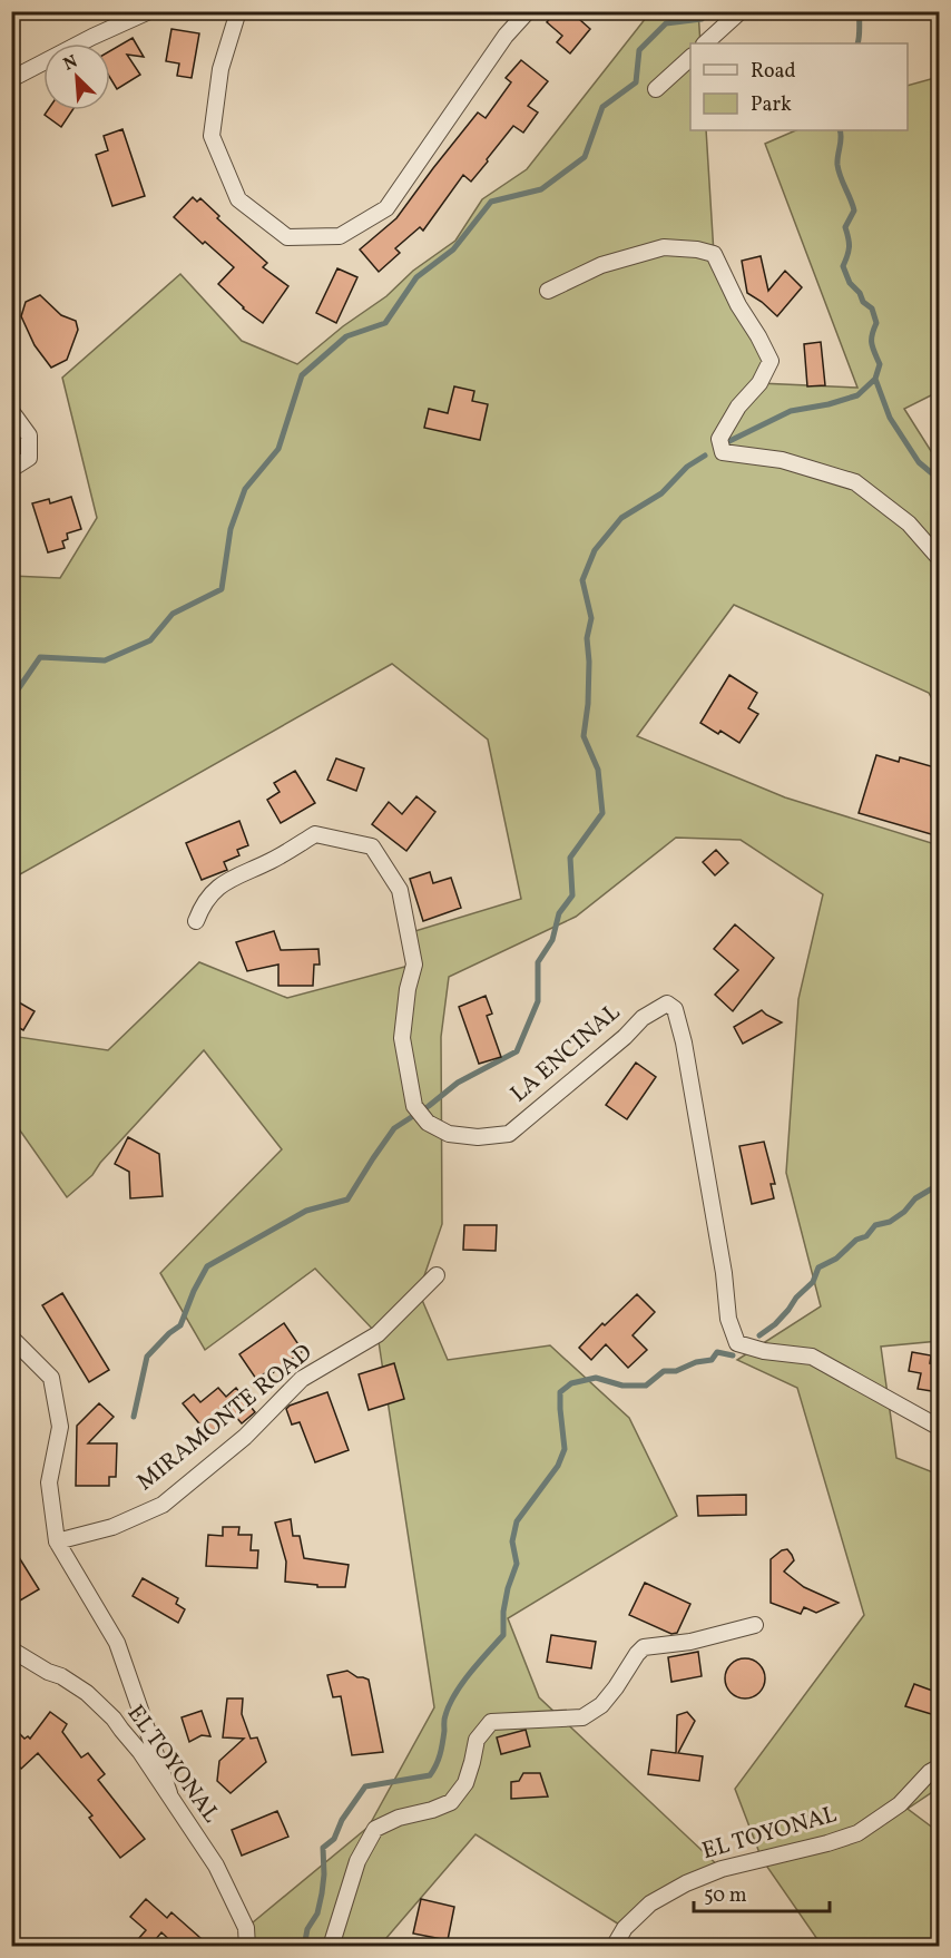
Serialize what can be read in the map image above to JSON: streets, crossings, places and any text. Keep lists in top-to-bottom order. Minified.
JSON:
{"streets":{"street":["LA ENCINAL","MIRAMONTE ROAD","EL TOYONAL"]},"legend":["Road","Park"],"scale_bar":"50 m","north":"top left"}
